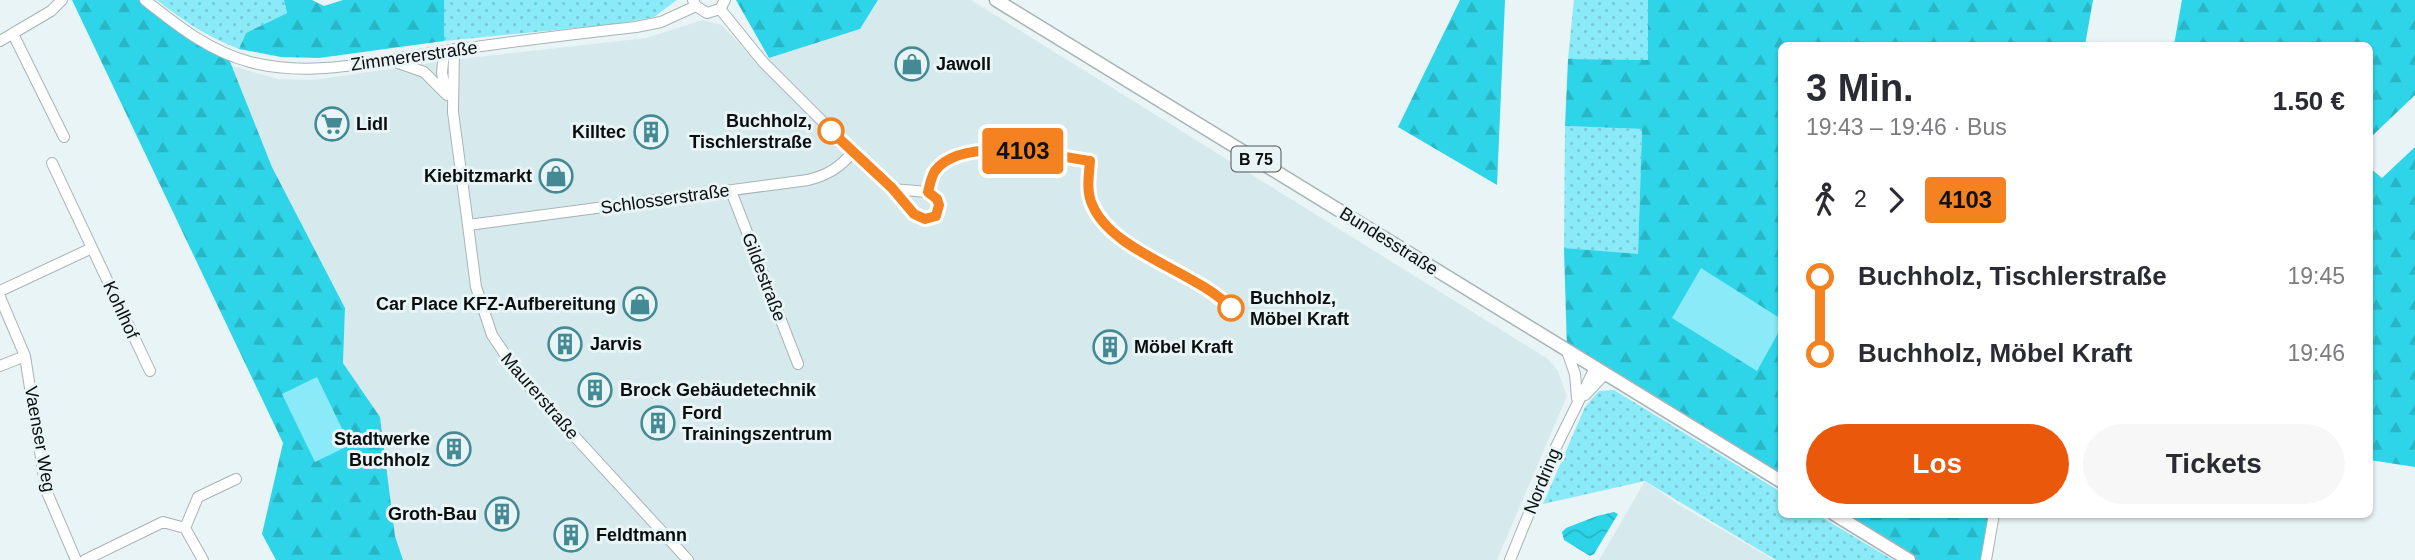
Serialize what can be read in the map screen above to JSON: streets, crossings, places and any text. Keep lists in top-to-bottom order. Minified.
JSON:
{"streets":{"main road":["B 75","Bundesstraße"],"street":["Zimmererstraße","Schlosserstraße","Gildestraße","Kohlhof","Maurerstraße","Vaenser Weg","Nordring"]},"crossings":[["Zimmererstraße","Maurerstraße"],["Schlosserstraße","Gildestraße"],["Schlosserstraße","Maurerstraße"],["Bundesstraße","Nordring"]],"places":{"shop":["Jawoll","Kiebitzmarkt","Car Place KFZ-Aufbereitung"],"supermarket":["Lidl"],"other":["Buchholz, Tischlerstraße","Buchholz, Möbel Kraft"],"building":["Killtec","Jarvis","Möbel Kraft","Brock Gebäudetechnik","Ford Trainingszentrum","Stadtwerke Buchholz","Groth-Bau","Feldtmann"]},"lines":["bus line 4103"],"page":{"on_map":"4103","heading":["3 Min.","19:43 – 19:46 · Bus","1.50 €"],"legs":["2","4103"],"list":[{"name":"Buchholz, Tischlerstraße","value":"19:45"},{"name":"Buchholz, Möbel Kraft","value":"19:46"}],"buttons":["Los","Tickets"]}}
